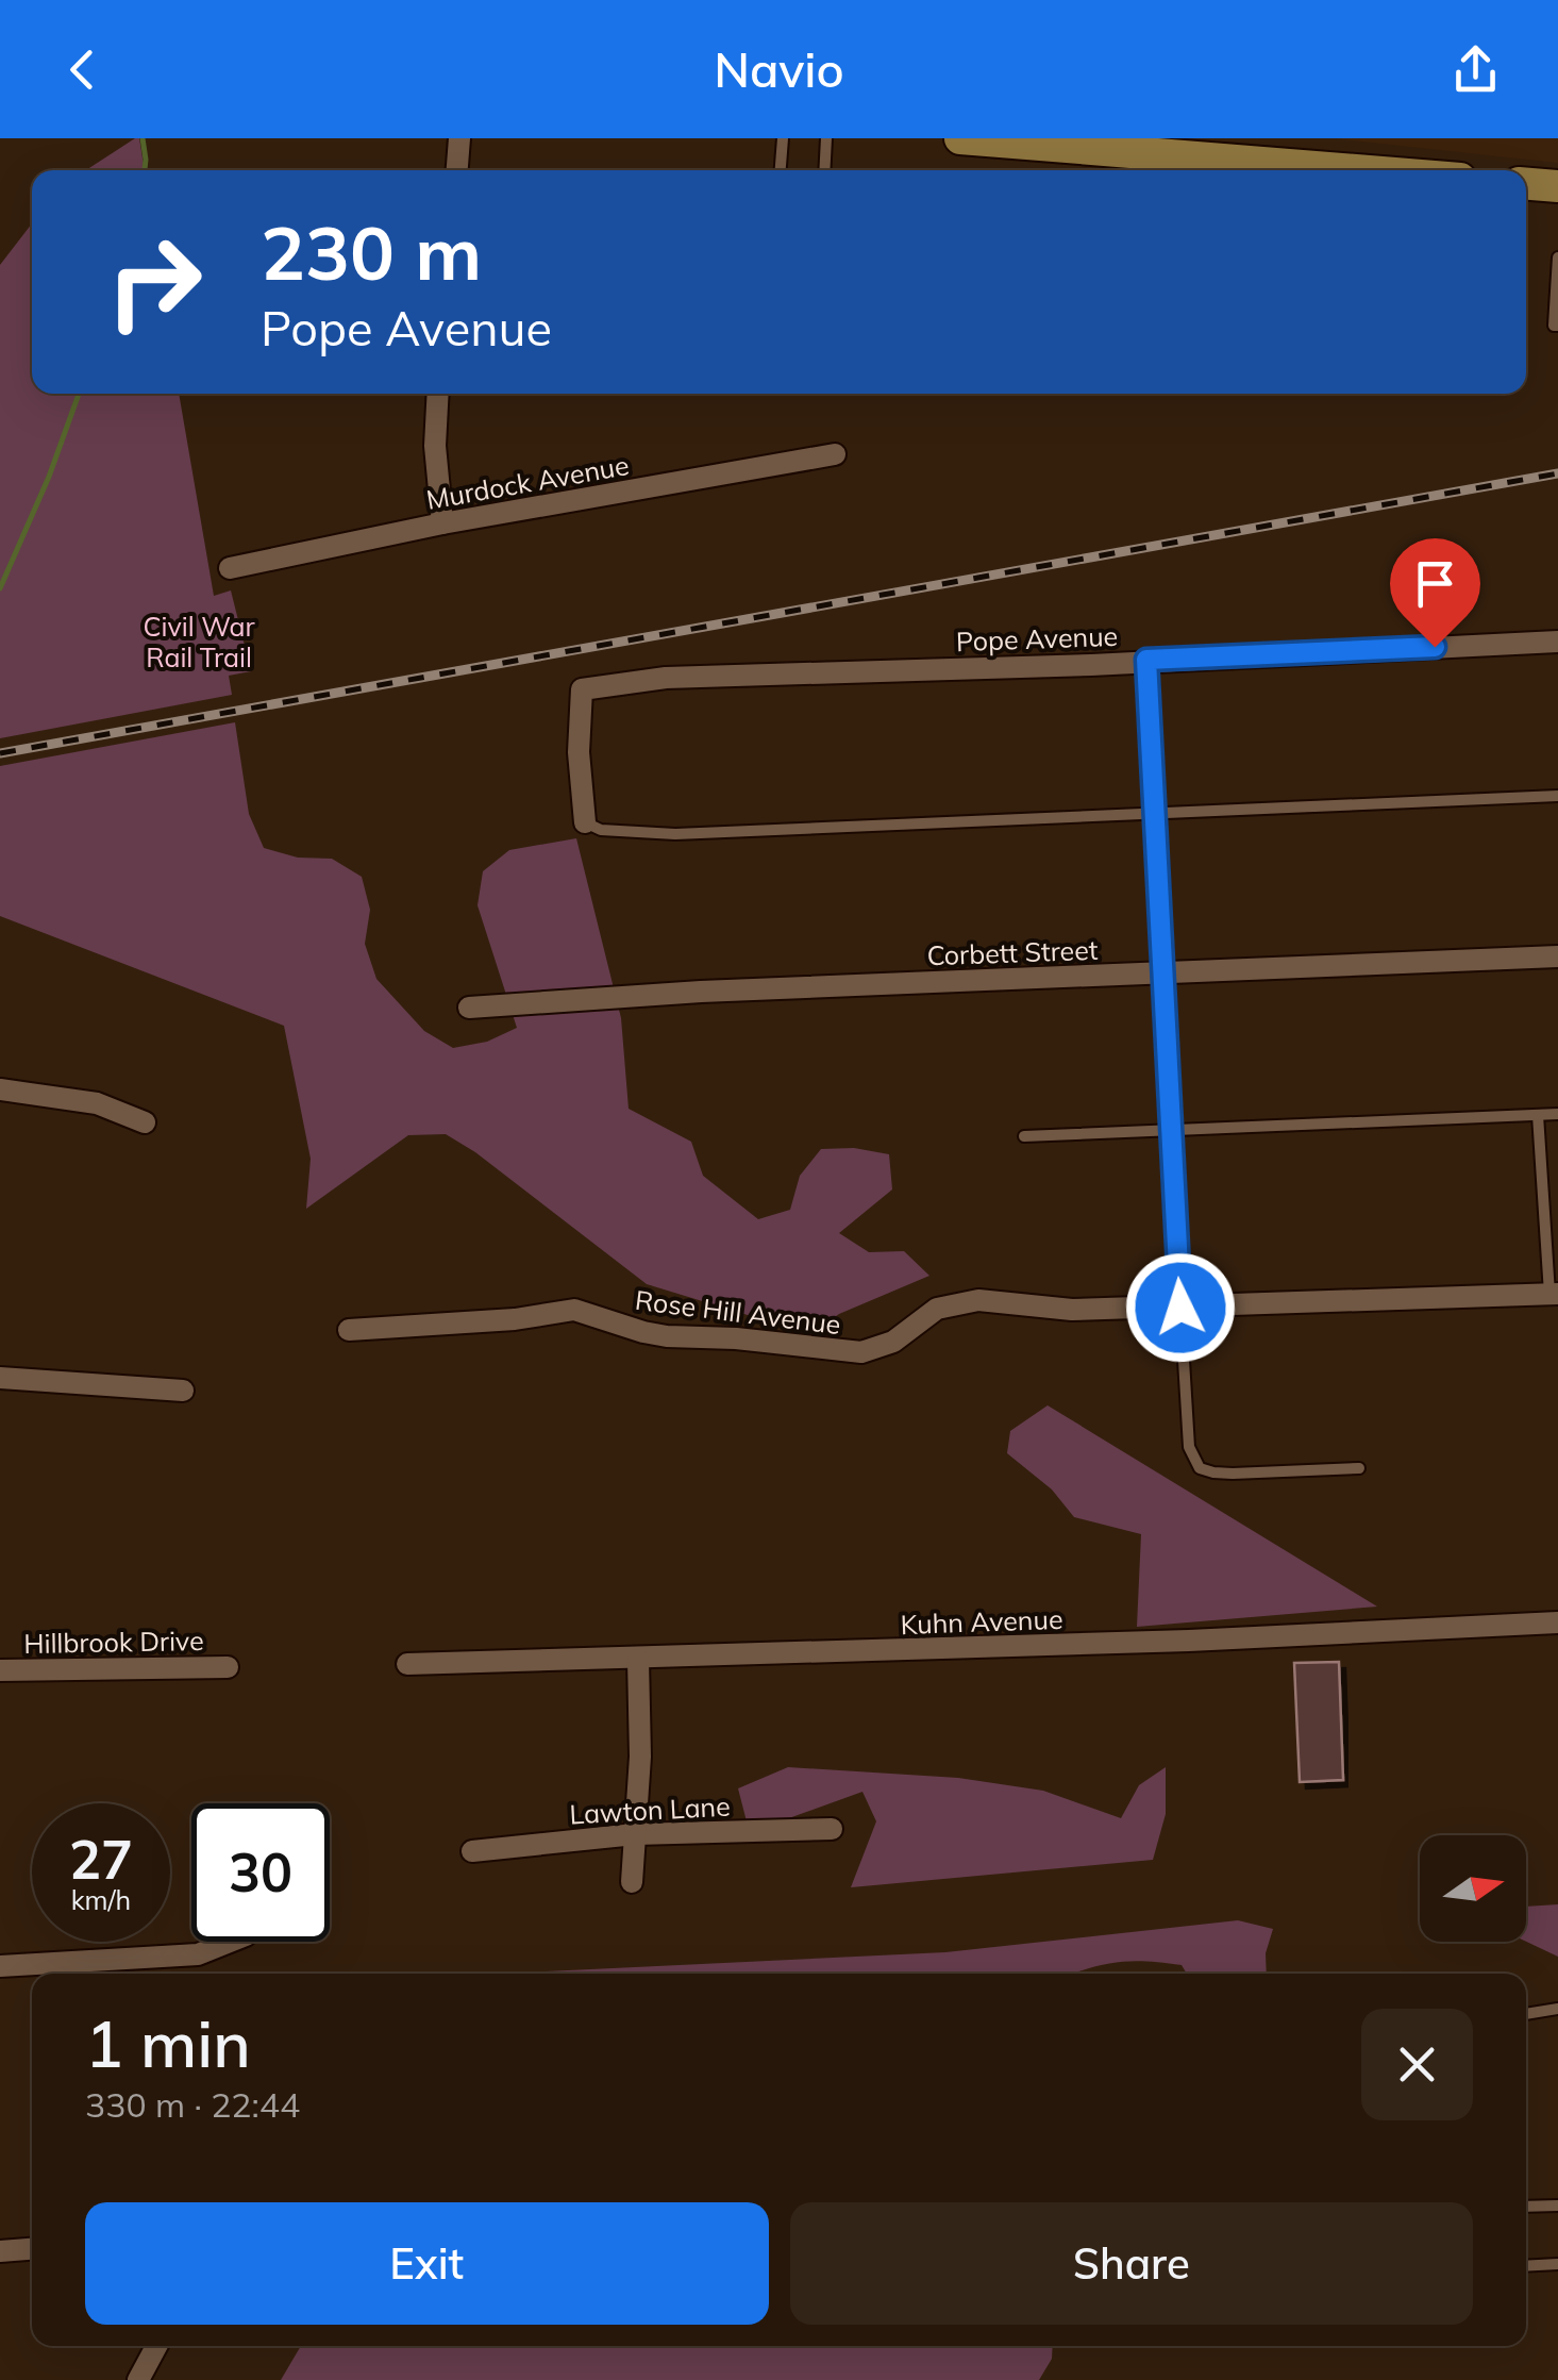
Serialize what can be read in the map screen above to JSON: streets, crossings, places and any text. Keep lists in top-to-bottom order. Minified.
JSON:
{"streets":{"street":["Murdock Avenue","Pope Avenue","Corbett Street","Rose Hill Avenue","Kuhn Avenue","Hillbrook Drive","Lawton Lane"]},"parks":["Civil War Rail Trail"],"north":"right","page":{"header":"Navio","turn":["230 m","Pope Avenue"],"speed":"27 km/h","limit":"30","heading":["1 min","330 m · 22:44"],"buttons":["Exit","Share"]}}
